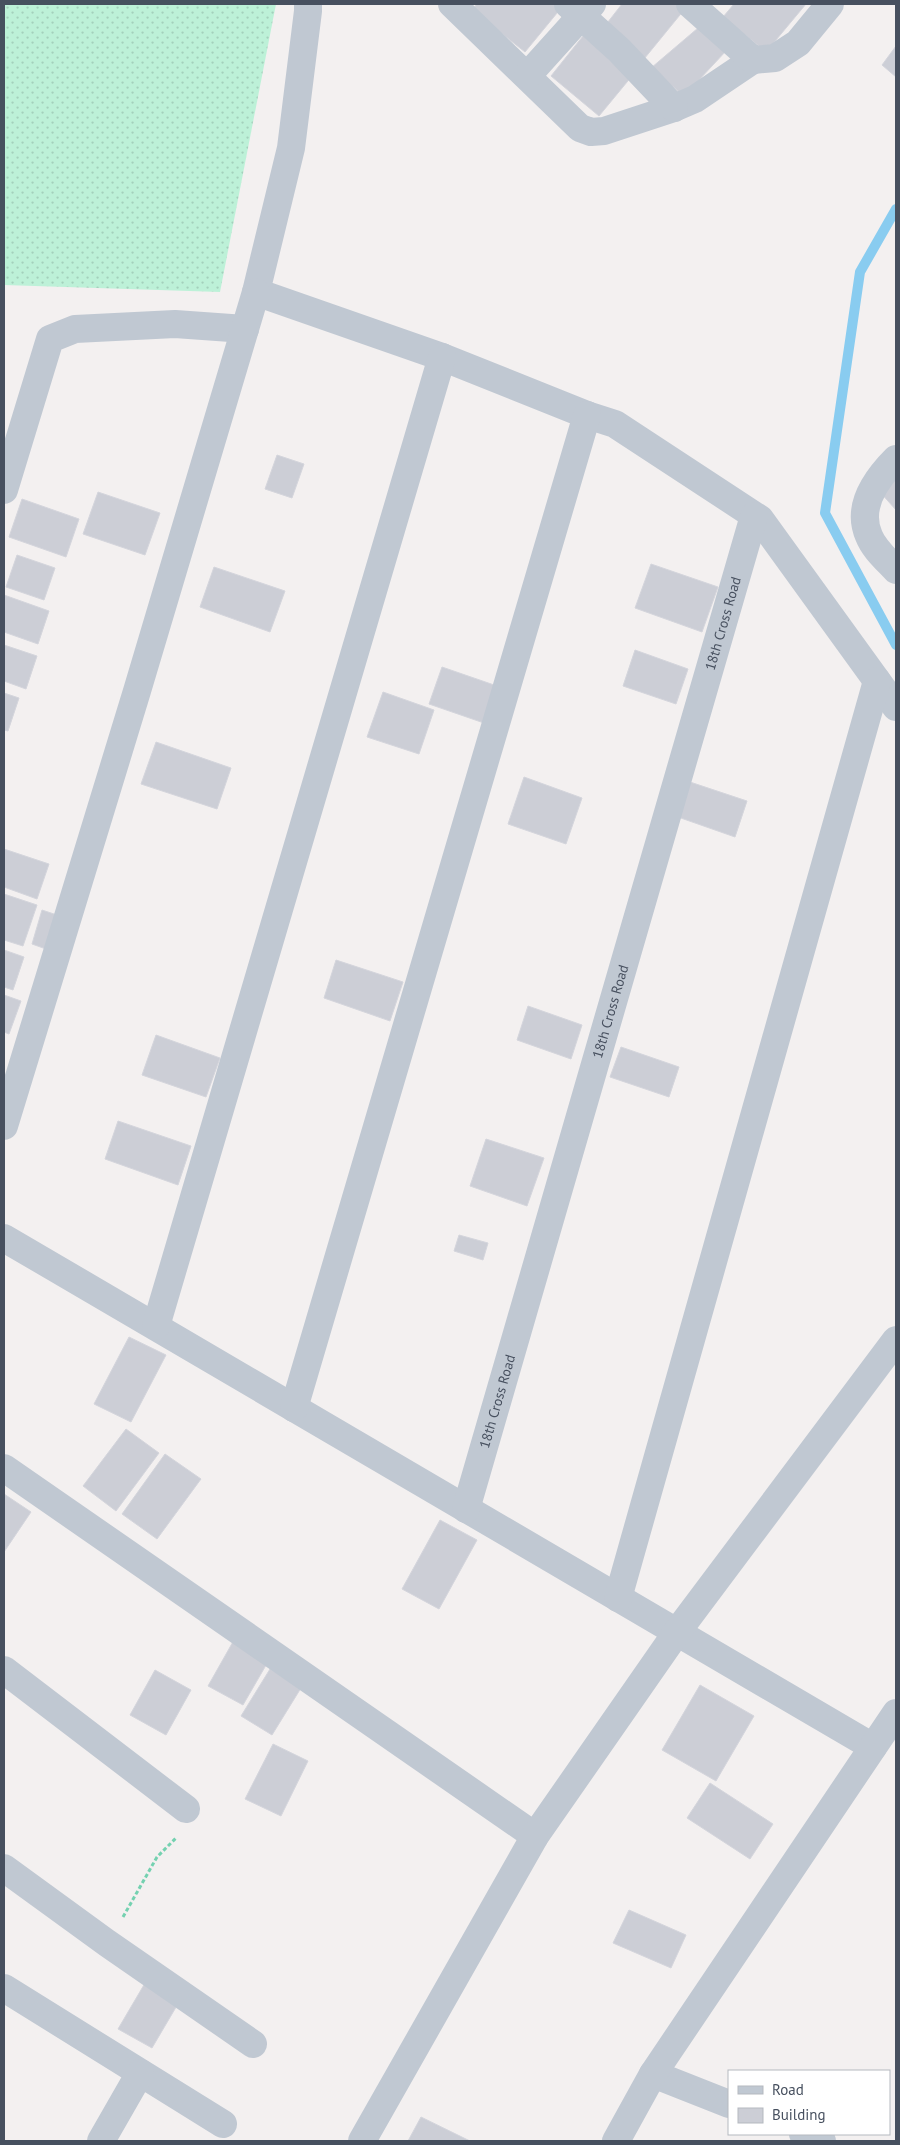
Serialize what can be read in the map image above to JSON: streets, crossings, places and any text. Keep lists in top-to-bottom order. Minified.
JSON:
{"streets":{"street":["18th Cross Road"]},"legend":["Road","Building"]}
